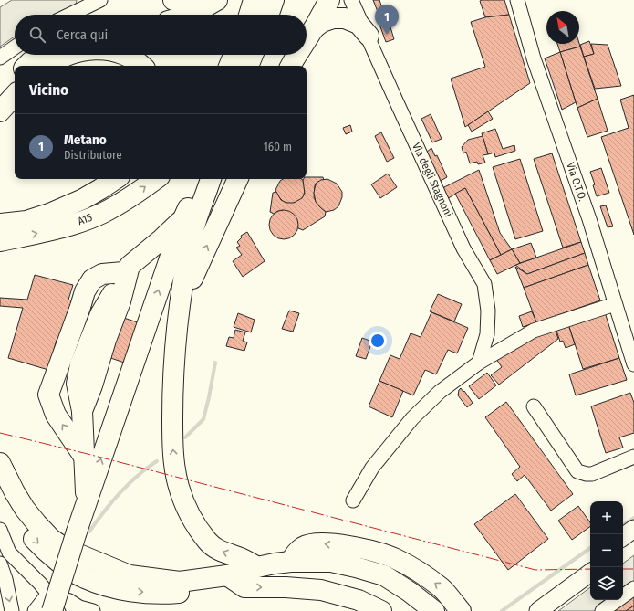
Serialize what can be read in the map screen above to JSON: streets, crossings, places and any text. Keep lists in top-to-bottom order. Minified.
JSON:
{"streets":{"highway":["A15"],"street":["Via degli Stagnoni","Via O.T.O."]},"north":"top left","page":{"pins":"1","search":"Cerca qui","heading":"Vicino","list":[{"mark":"1","name":"Metano","note":"Distributore","value":"160 m"}],"map_buttons":["+","−"]}}
